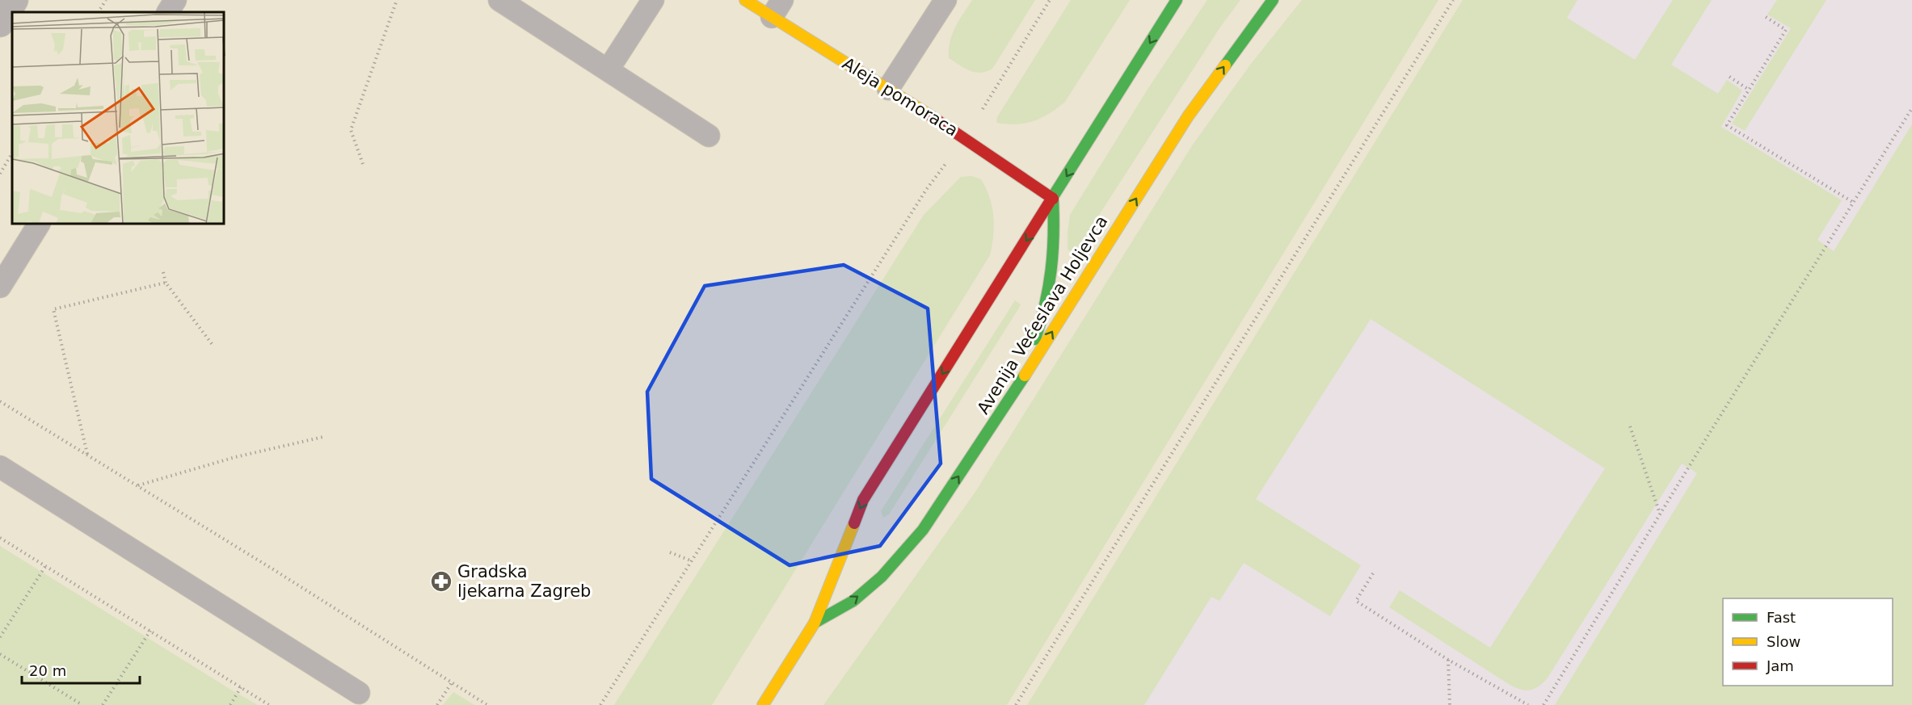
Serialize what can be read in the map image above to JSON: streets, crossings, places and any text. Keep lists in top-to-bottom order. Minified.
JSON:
{"streets":{"street":["Aleja pomoraca","Avenija Većeslava Holjevca"]},"crossings":[["Aleja pomoraca","Avenija Većeslava Holjevca"]],"places":{"pharmacy":["Gradska ljekarna Zagreb"]},"legend":["Fast","Slow","Jam"],"scale_bar":"20 m"}
